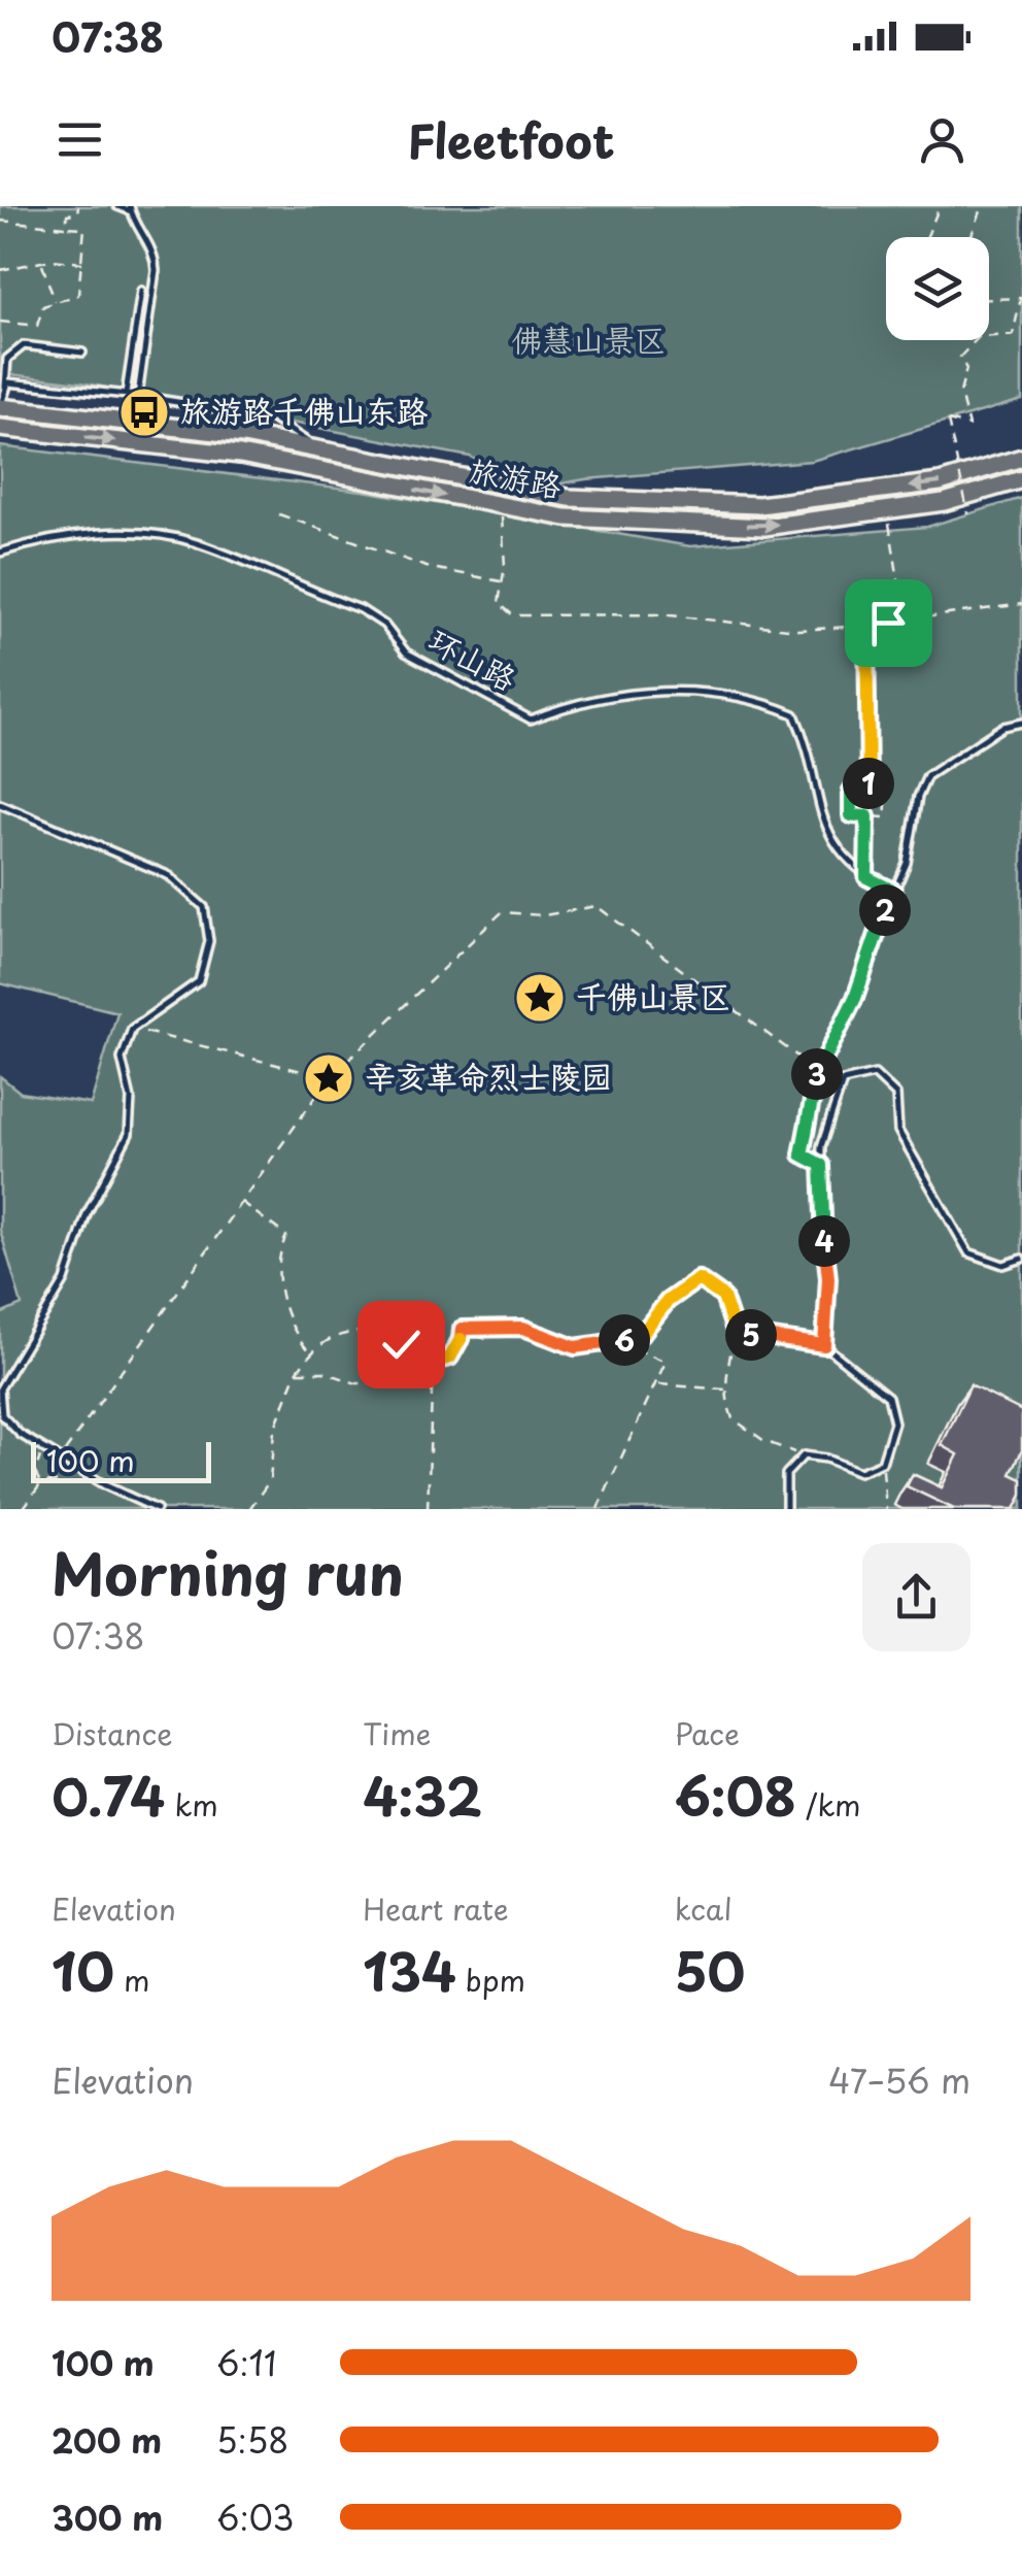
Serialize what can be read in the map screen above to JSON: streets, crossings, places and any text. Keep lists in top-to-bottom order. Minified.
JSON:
{"streets":{"main road":["旅游路"],"lane":["环山路"]},"parks":["佛慧山景区"],"places":{"bus stop":["旅游路千佛山东路"],"place":["千佛山景区","辛亥革命烈士陵园"]},"scale_bar":"100 m","page":{"status":"07:38","header":"Fleetfoot","pins":["1","2","3","4","5","6"],"scale":"100 m","heading":["Morning run","07:38"],"stats":[["Distance","0.74 km"],["Time","4:32"],["Pace","6:08 /km"],["Elevation","10 m"],["Heart rate","134 bpm"],["kcal","50"]],"chart":["Elevation","47–56 m"],"list":[{"name":"100 m","note":"6:11"},{"name":"200 m","note":"5:58"},{"name":"300 m","note":"6:03"}]}}
